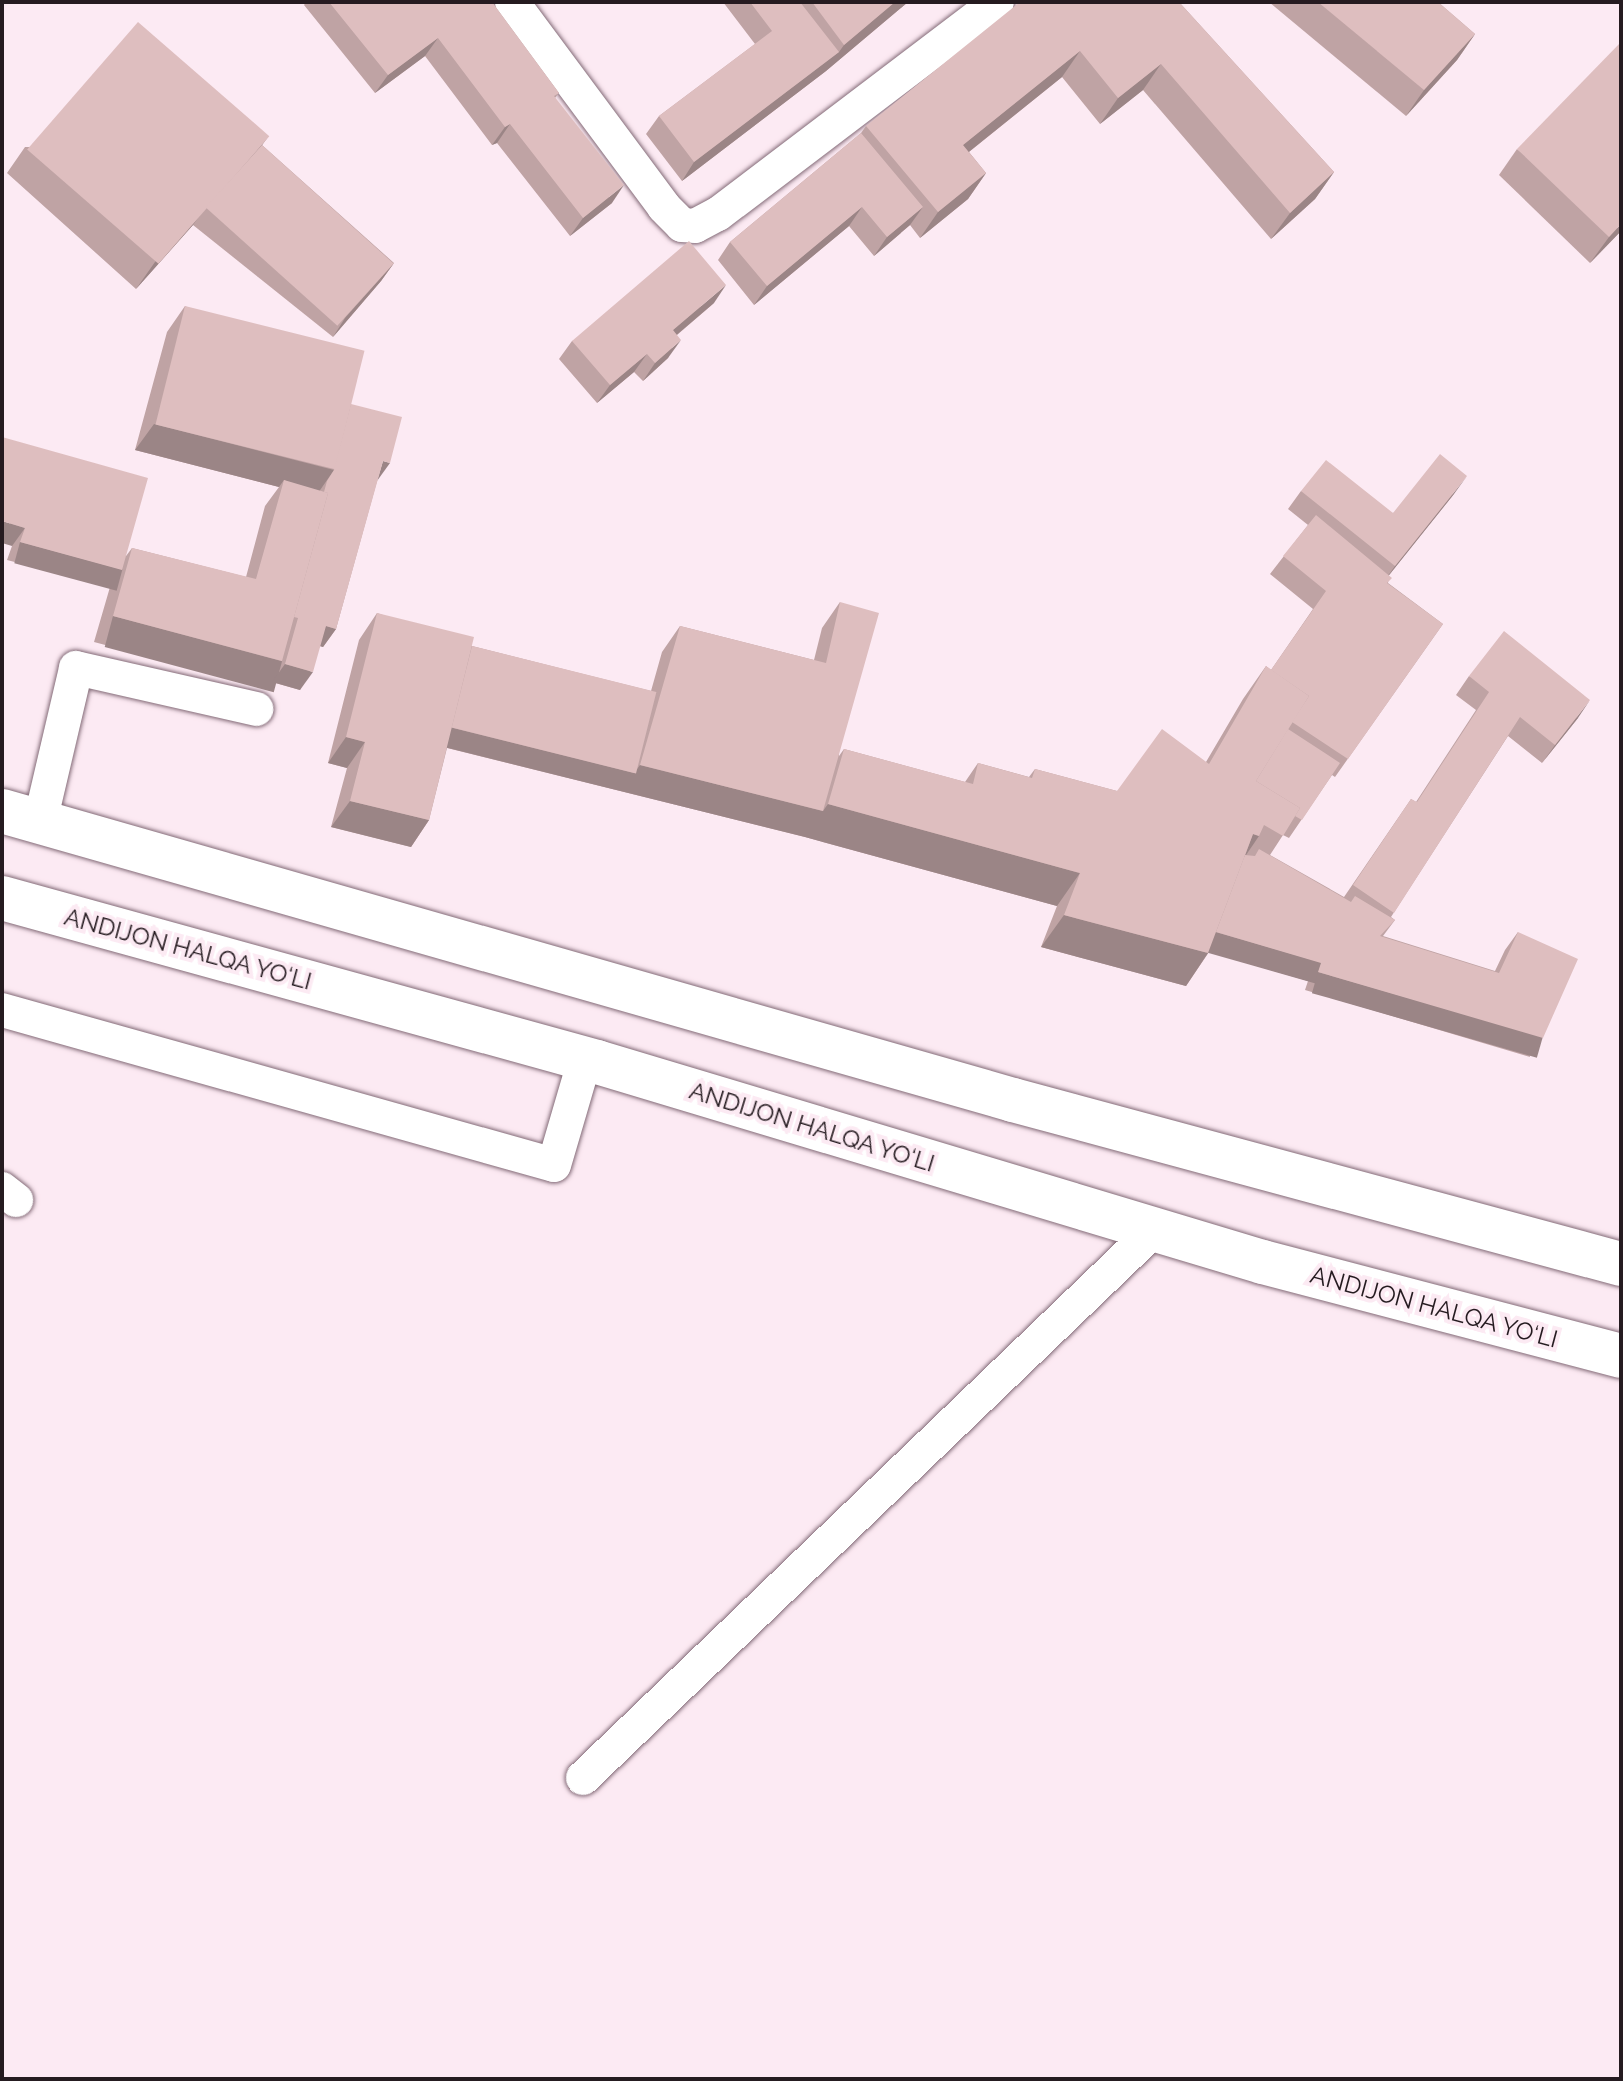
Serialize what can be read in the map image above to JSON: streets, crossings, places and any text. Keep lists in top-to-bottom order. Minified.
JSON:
{"streets":{"highway":["ANDIJON HALQA YO‘LI"]}}
